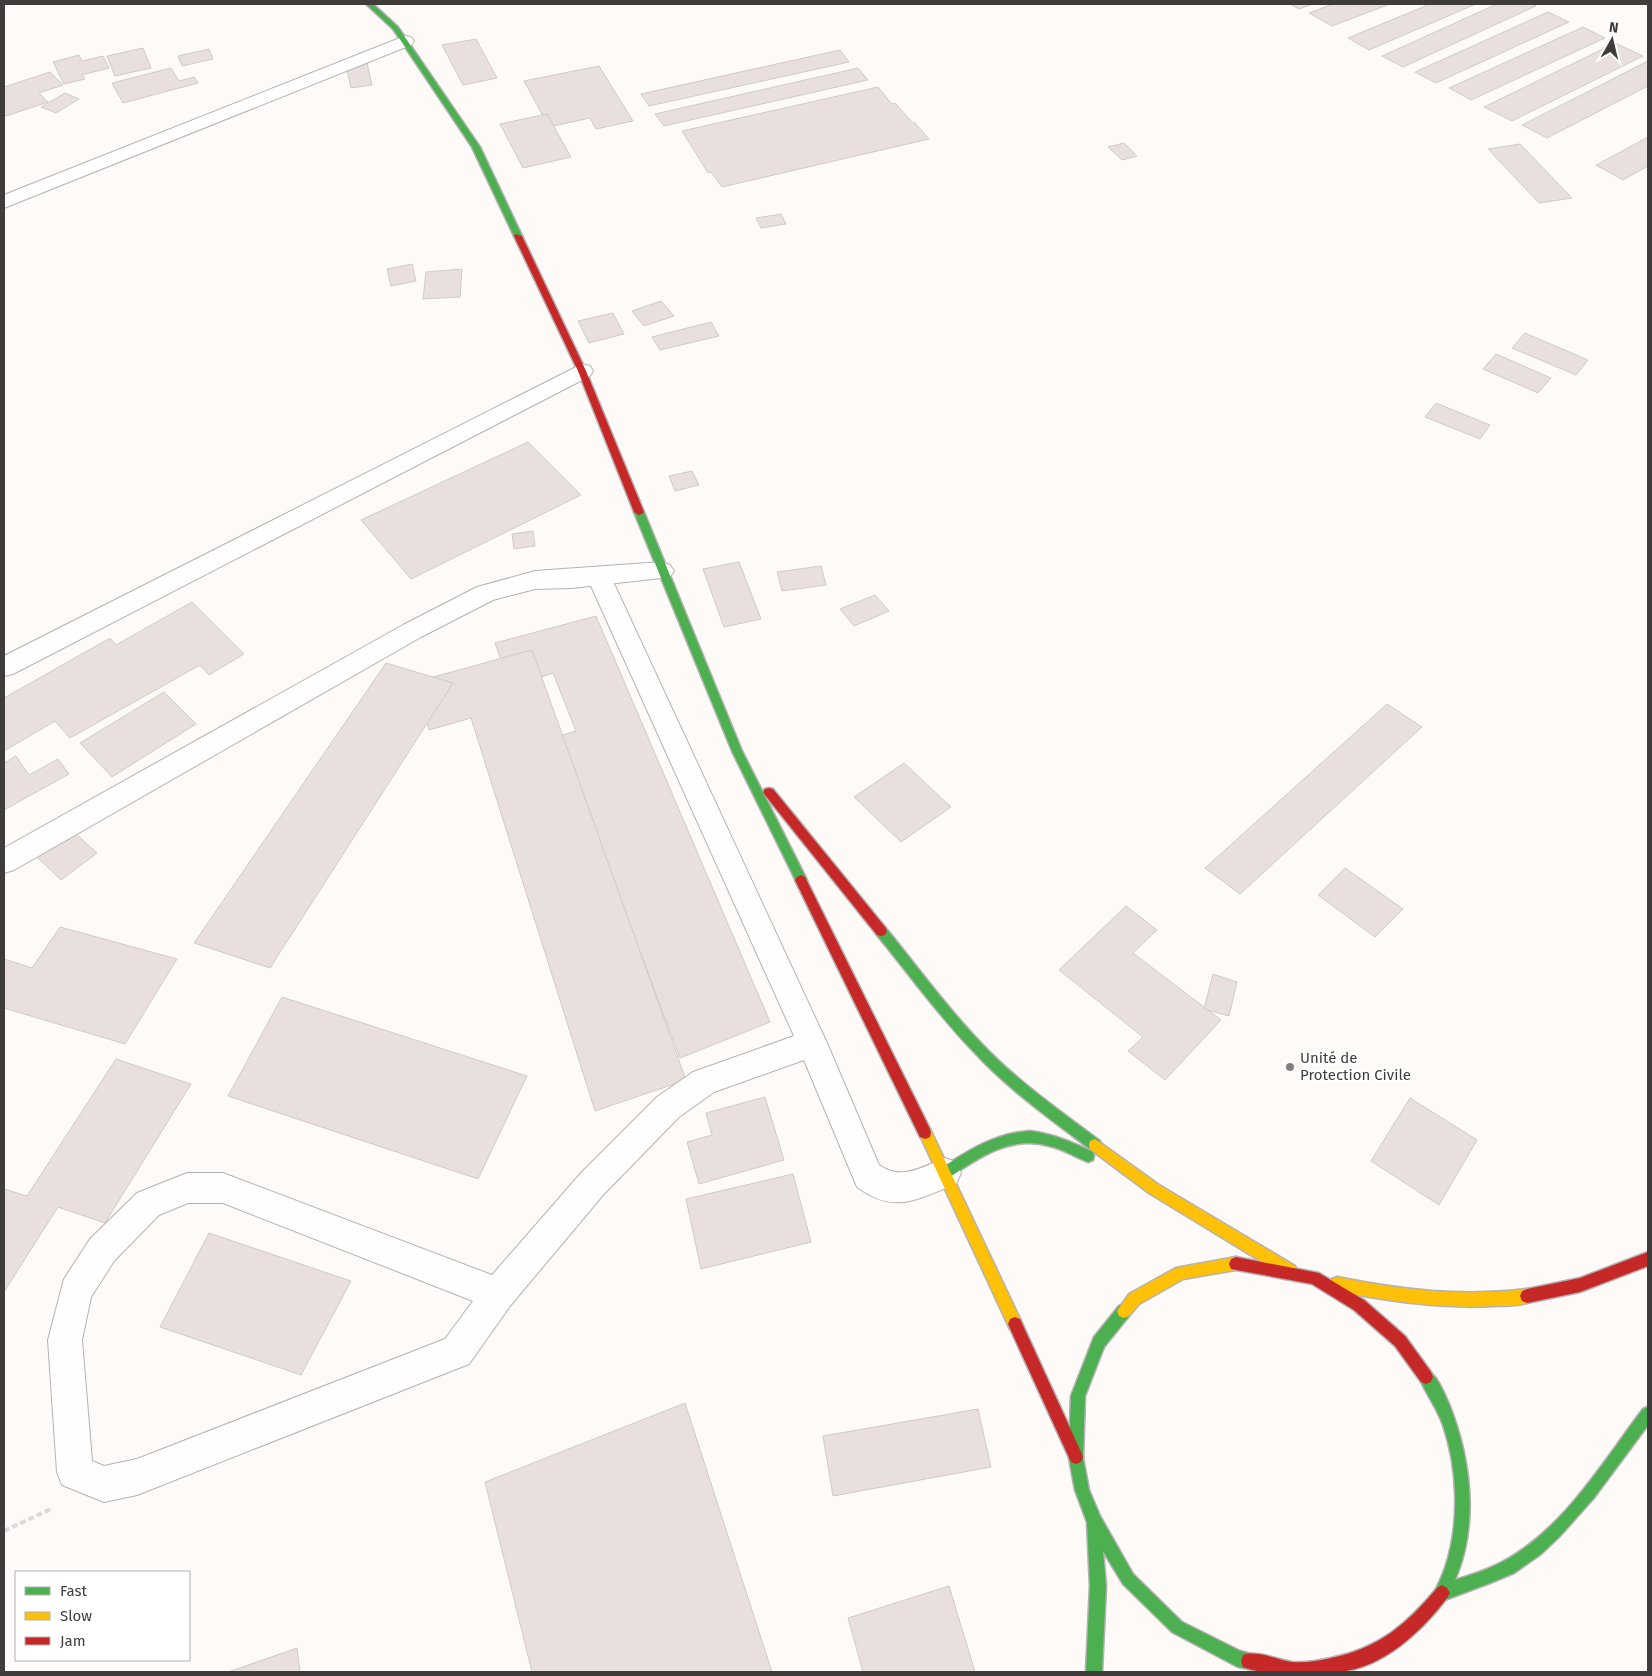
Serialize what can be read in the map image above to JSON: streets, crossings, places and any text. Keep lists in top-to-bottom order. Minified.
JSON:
{"places":["Unité de Protection Civile"],"legend":["Fast","Slow","Jam"],"north":"top"}
